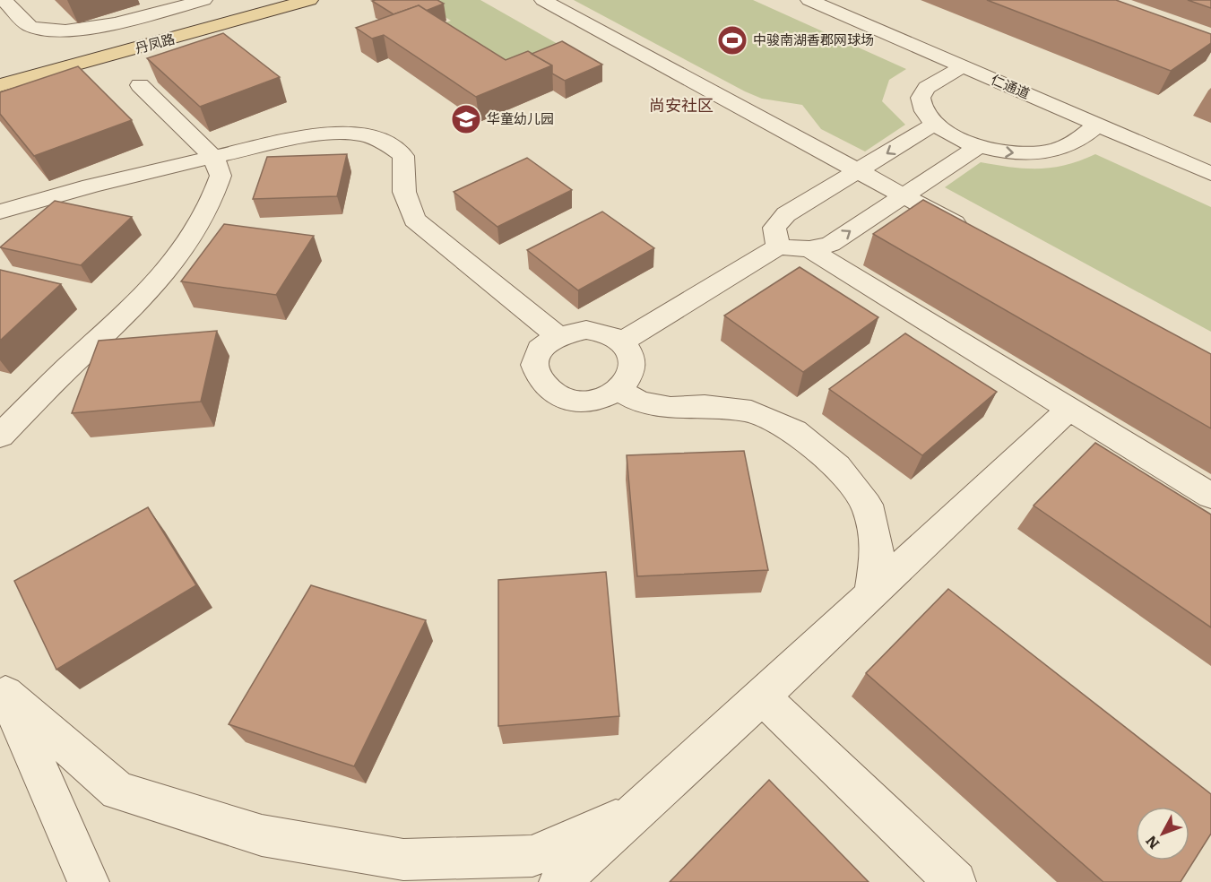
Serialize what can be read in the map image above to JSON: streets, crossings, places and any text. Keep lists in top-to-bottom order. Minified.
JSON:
{"streets":{"main road":["丹凤路"],"street":["仁通道"]},"districts":["尚安社区"],"places":{"sports":["中骏南湖香郡网球场"],"school or university":["华童幼儿园"]},"north":"bottom left"}
